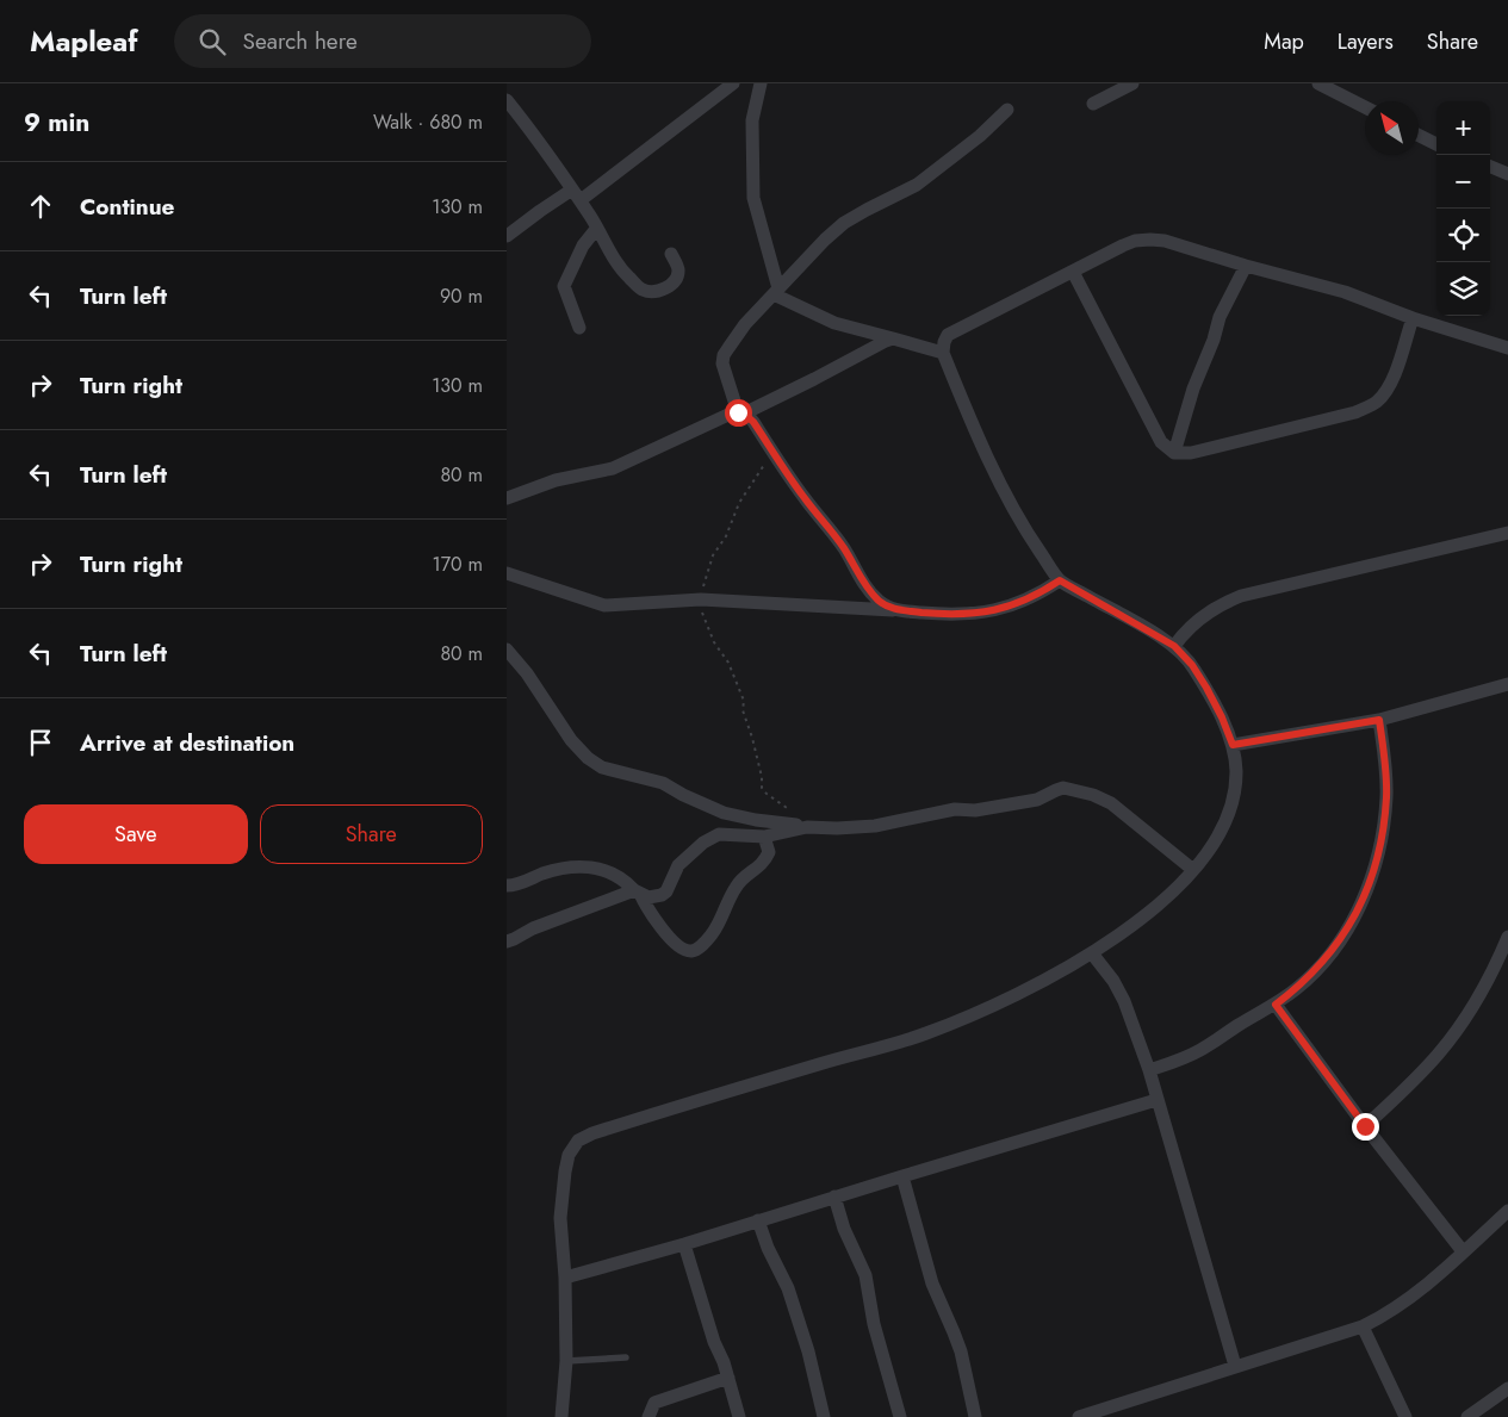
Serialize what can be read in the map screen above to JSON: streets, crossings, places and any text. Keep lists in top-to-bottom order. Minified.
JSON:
{"north":"top left","page":{"header":"Mapleaf","search":"Search here","nav":["Map","Layers","Share"],"heading":["9 min","Walk · 680 m"],"map_buttons":["+","−"],"list":[["Continue","130 m"],["Turn left","90 m"],["Turn right","130 m"],["Turn left","80 m"],["Turn right","170 m"],["Turn left","80 m"],"Arrive at destination"],"buttons":["Save","Share"]}}
